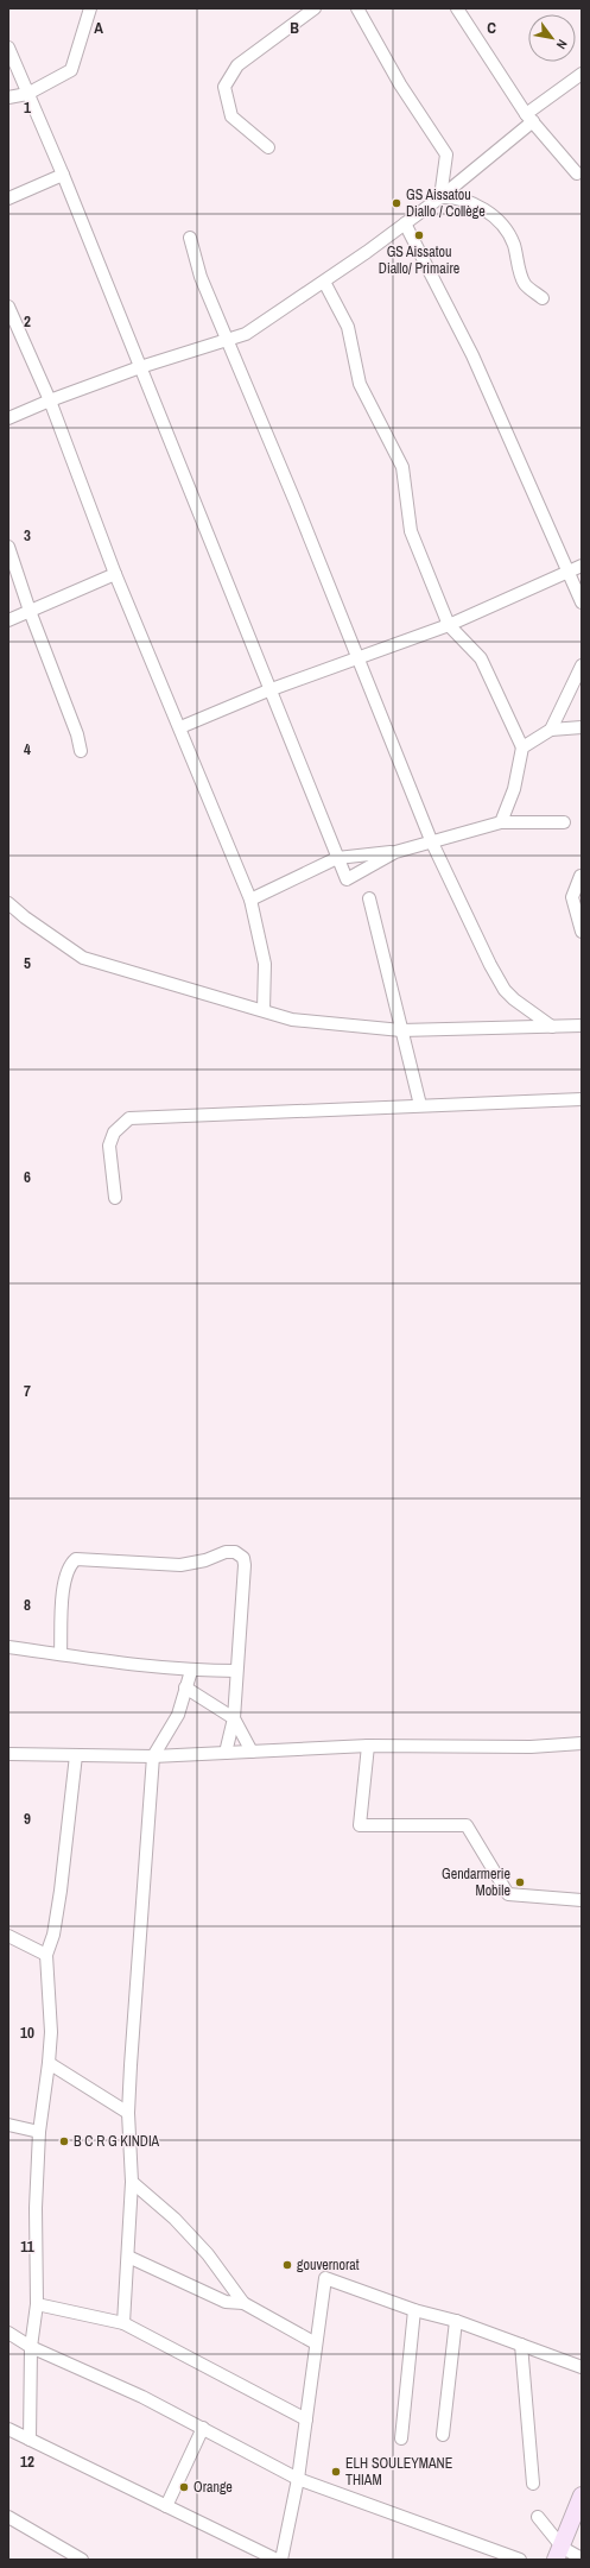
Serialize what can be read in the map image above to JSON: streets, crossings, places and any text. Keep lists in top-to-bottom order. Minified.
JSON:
{"places":["GS Aissatou Diallo / Collège","GS Aissatou Diallo/ Primaire","Gendarmerie Mobile","B C R G KINDIA","gouvernorat","ELH SOULEYMANE THIAM","Orange"],"north":"bottom right","grid":{"columns":["A","B","C"],"rows":["1","2","3","4","5","6","7","8","9","10","11","12"]}}
